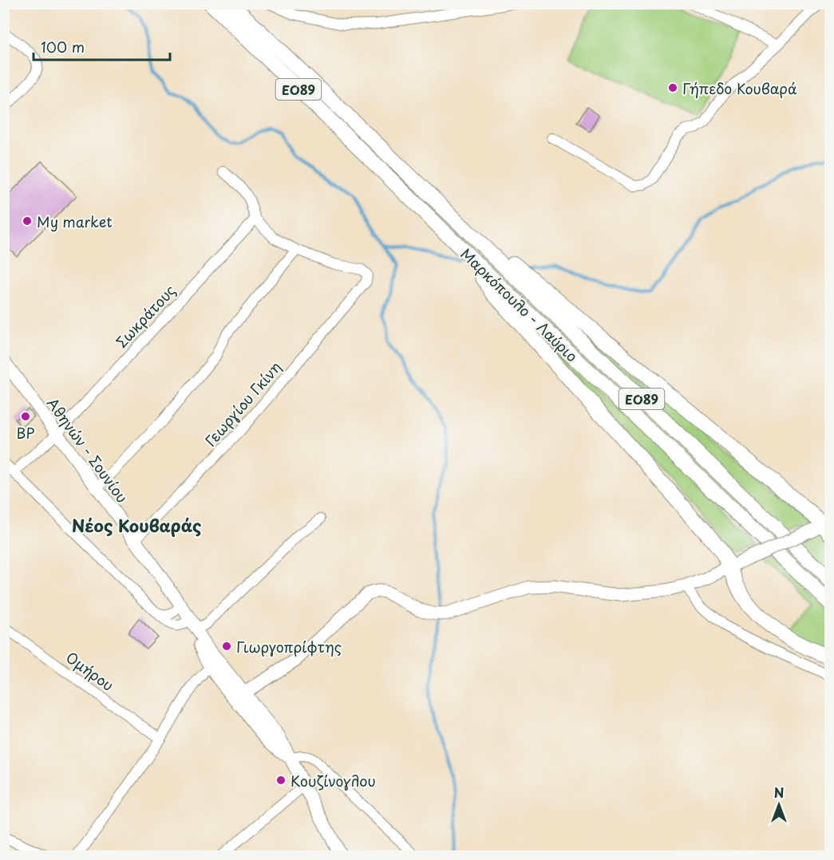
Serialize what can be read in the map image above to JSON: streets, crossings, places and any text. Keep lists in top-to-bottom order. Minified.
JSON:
{"streets":{"highway":["ΕΟ89","Μαρκόπουλο - Λαύριο"],"main road":["Αθηνών - Σουνίου"],"street":["Σωκράτους","Γεωργίου Γκίνη","Ομήρου"]},"crossings":[["Σωκράτους","Αθηνών - Σουνίου"],["Γεωργίου Γκίνη","Αθηνών - Σουνίου"]],"districts":["Νέος Κουβαράς"],"places":["Γήπεδο Κουβαρά","My market","BP","Γιωργοπρίφτης","Κουζίνογλου"],"scale_bar":"100 m","north":"top"}
